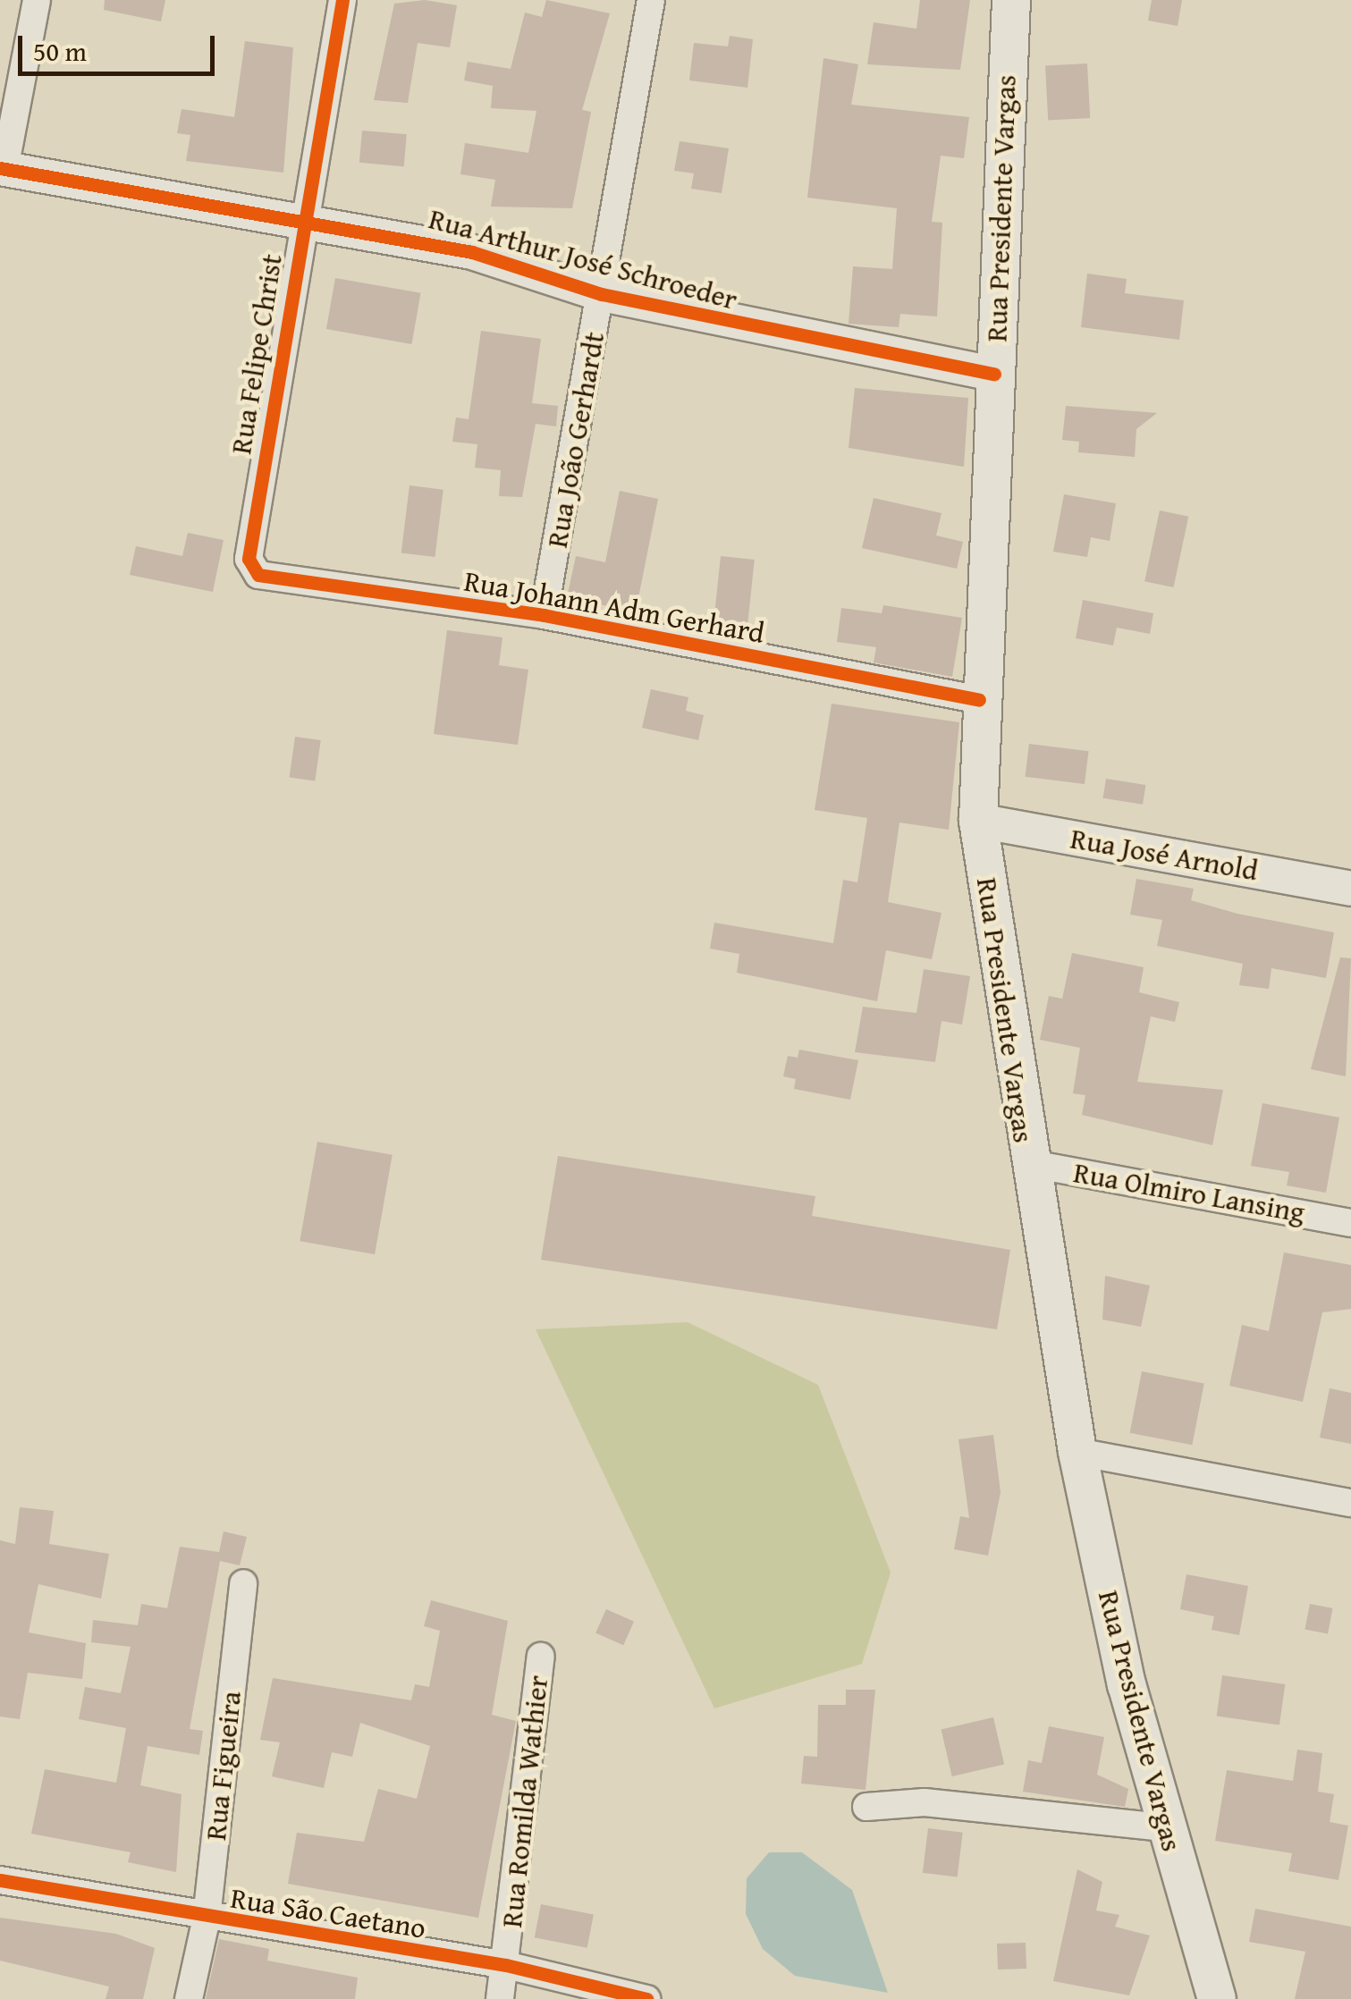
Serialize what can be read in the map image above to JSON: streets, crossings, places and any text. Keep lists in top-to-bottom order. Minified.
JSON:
{"streets":{"main road":["Rua Presidente Vargas"],"street":["Rua Arthur José Schroeder","Rua Felipe Christ","Rua João Gerhardt","Rua Johann Adm Gerhard","Rua José Arnold","Rua Olmiro Lansing","Rua Figueira","Rua Romilda Wathier","Rua São Caetano"]},"crossings":[["Rua Presidente Vargas","Rua Arthur José Schroeder"],["Rua Presidente Vargas","Rua Johann Adm Gerhard"],["Rua Presidente Vargas","Rua José Arnold"],["Rua Presidente Vargas","Rua Olmiro Lansing"],["Rua Arthur José Schroeder","Rua Felipe Christ"],["Rua Arthur José Schroeder","Rua João Gerhardt"],["Rua Felipe Christ","Rua Johann Adm Gerhard"],["Rua João Gerhardt","Rua Johann Adm Gerhard"],["Rua Figueira","Rua São Caetano"],["Rua Romilda Wathier","Rua São Caetano"]],"scale_bar":"50 m"}
